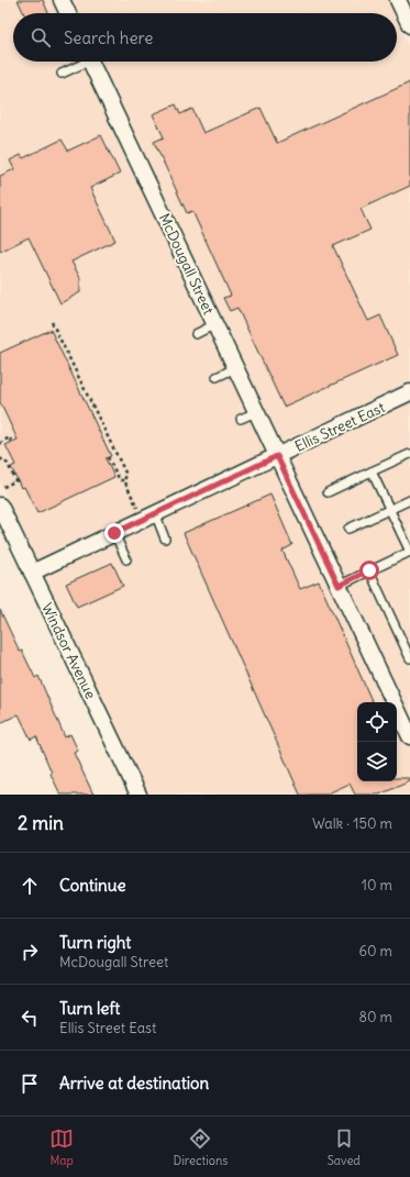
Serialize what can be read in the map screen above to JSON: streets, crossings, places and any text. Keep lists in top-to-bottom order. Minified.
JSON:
{"streets":{"street":["McDougall Street","Ellis Street East","Windsor Avenue"]},"crossings":[["McDougall Street","Ellis Street East"],["Ellis Street East","Windsor Avenue"]],"page":{"search":"Search here","heading":["2 min","Walk · 150 m"],"list":[["Continue","10 m"],["Turn right","McDougall Street","60 m"],["Turn left","Ellis Street East","80 m"],"Arrive at destination"],"nav":["Map","Directions","Saved"]}}
